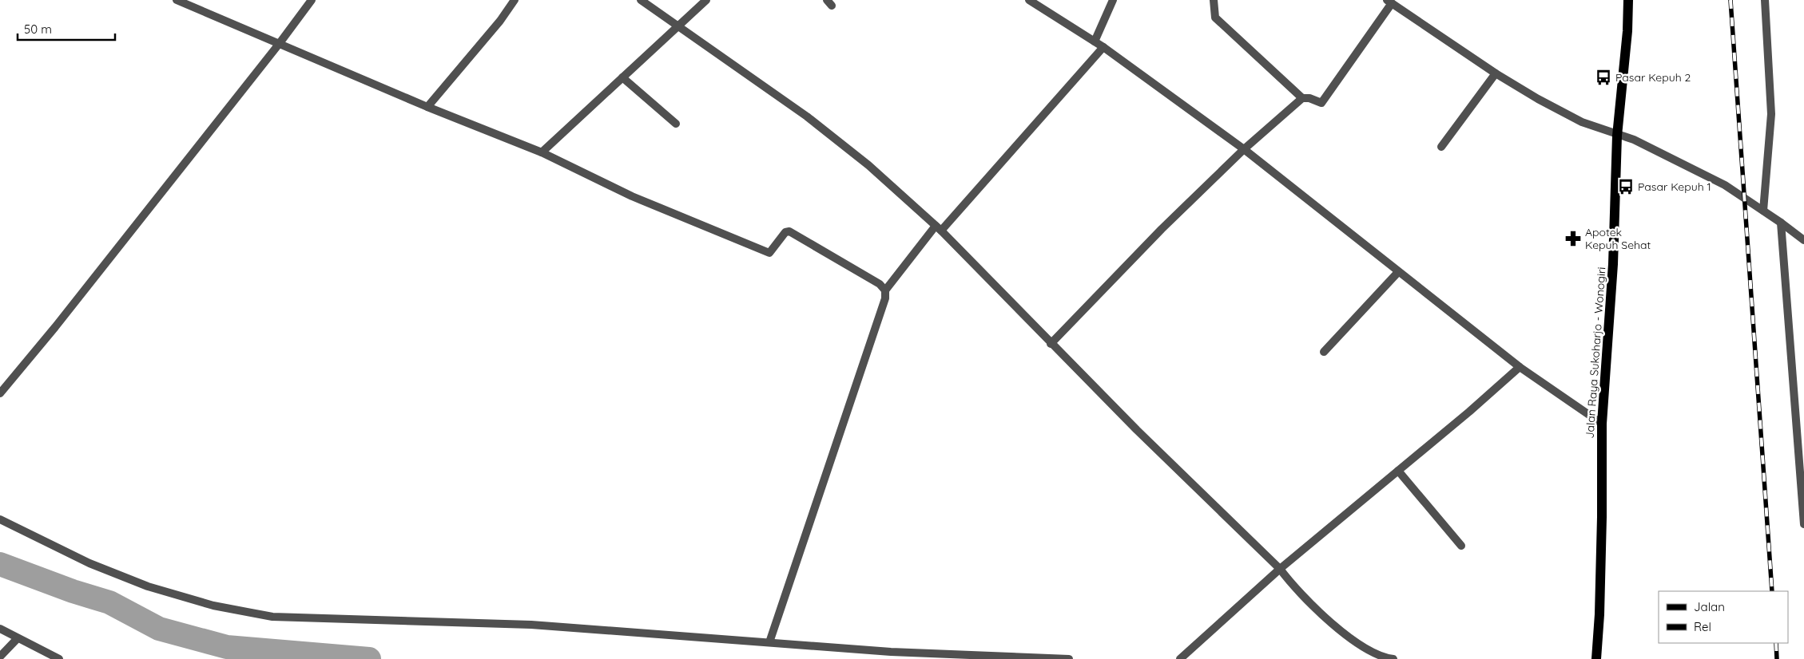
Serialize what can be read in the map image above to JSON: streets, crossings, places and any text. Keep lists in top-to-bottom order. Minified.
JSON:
{"streets":{"main road":["Jalan Raya Sukoharjo - Wonogiri"]},"places":{"bus stop":["Pasar Kepuh 2","Pasar Kepuh 1"],"pharmacy":["Apotek Kepuh Sehat"]},"legend":["Jalan","Rel"],"scale_bar":"50 m"}
